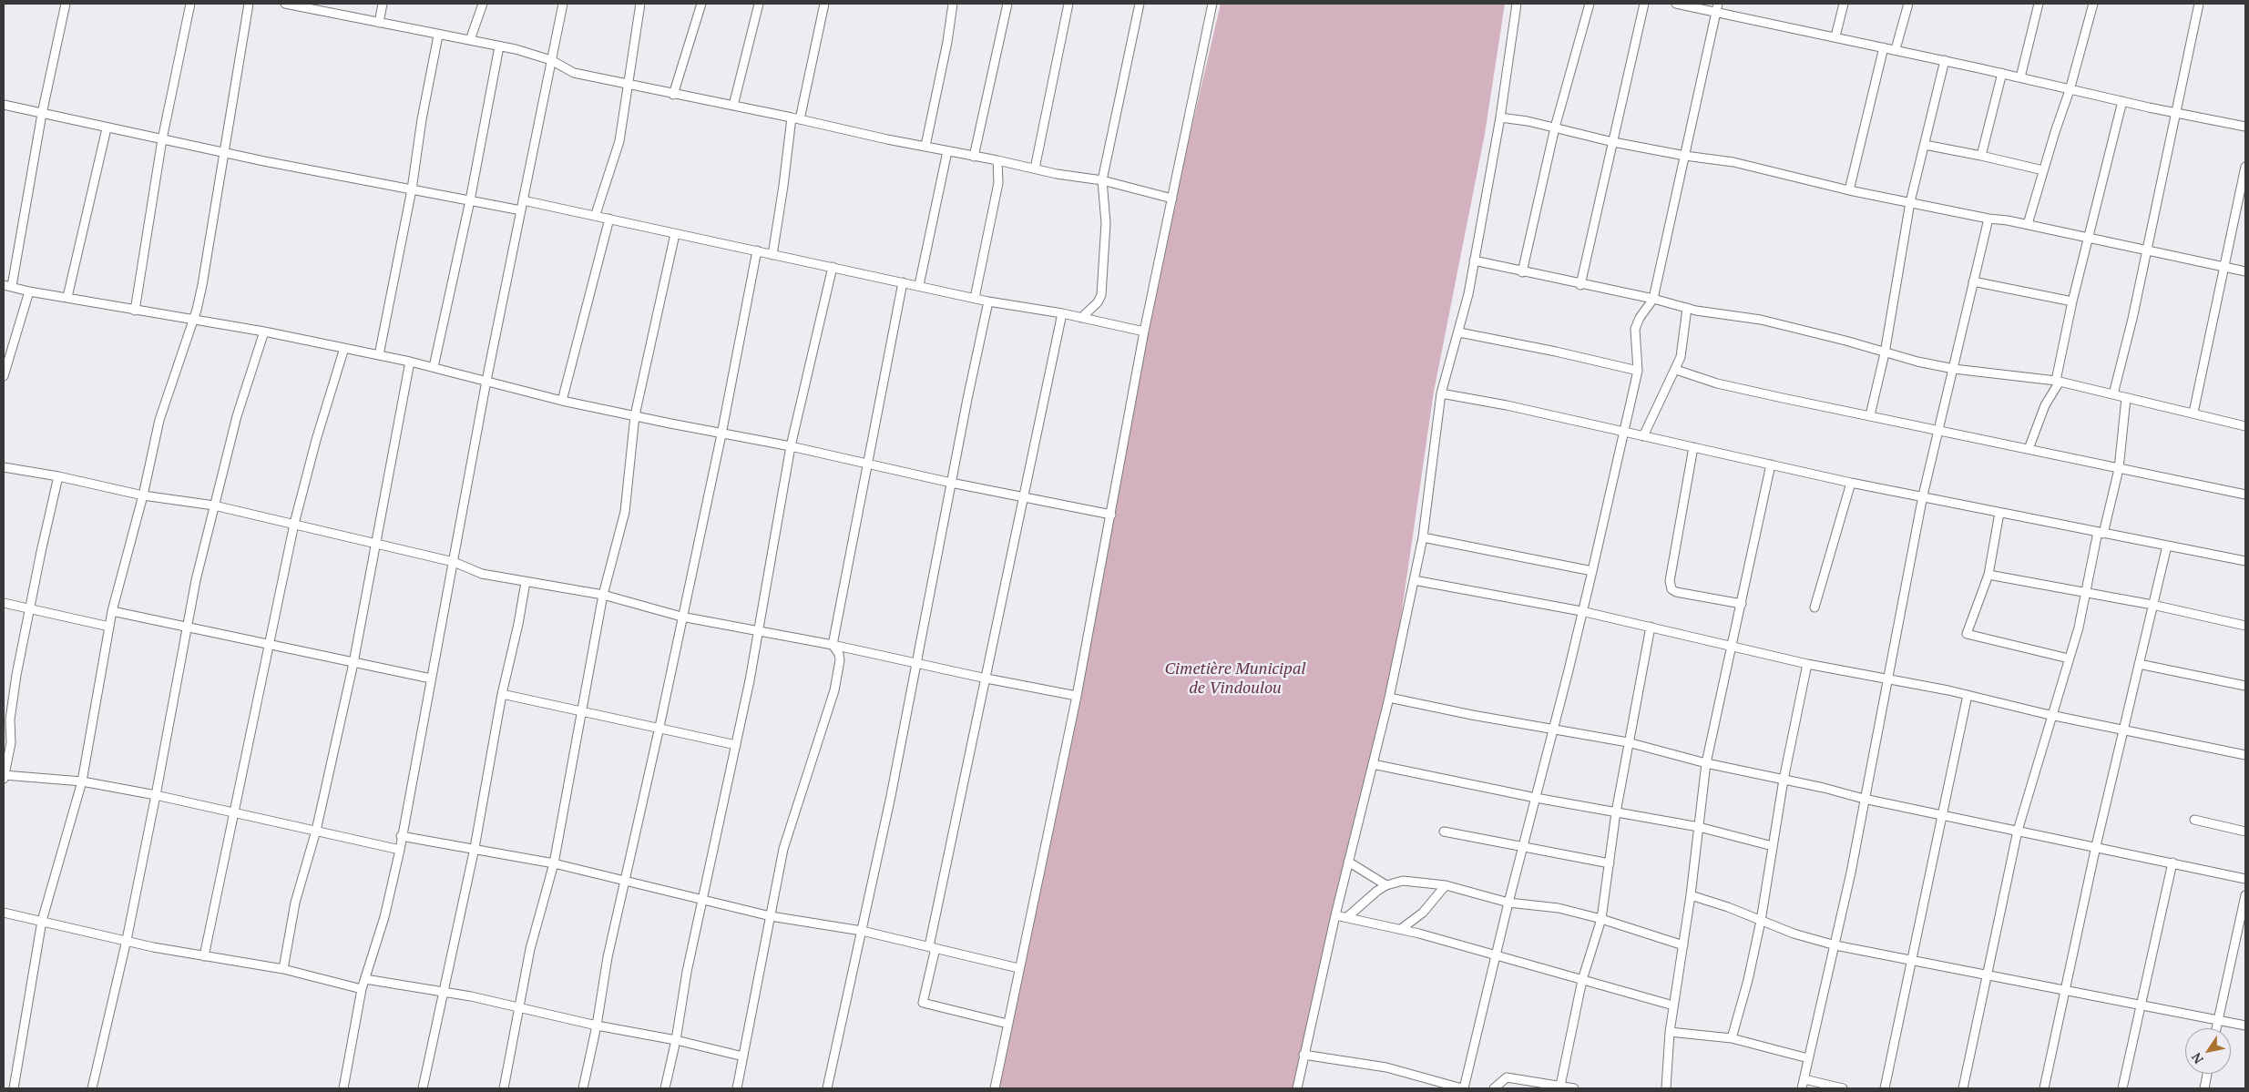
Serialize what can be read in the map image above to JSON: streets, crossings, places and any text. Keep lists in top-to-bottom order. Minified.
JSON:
{"parks":["Cimetière Municipal de Vindoulou"],"north":"bottom left"}
